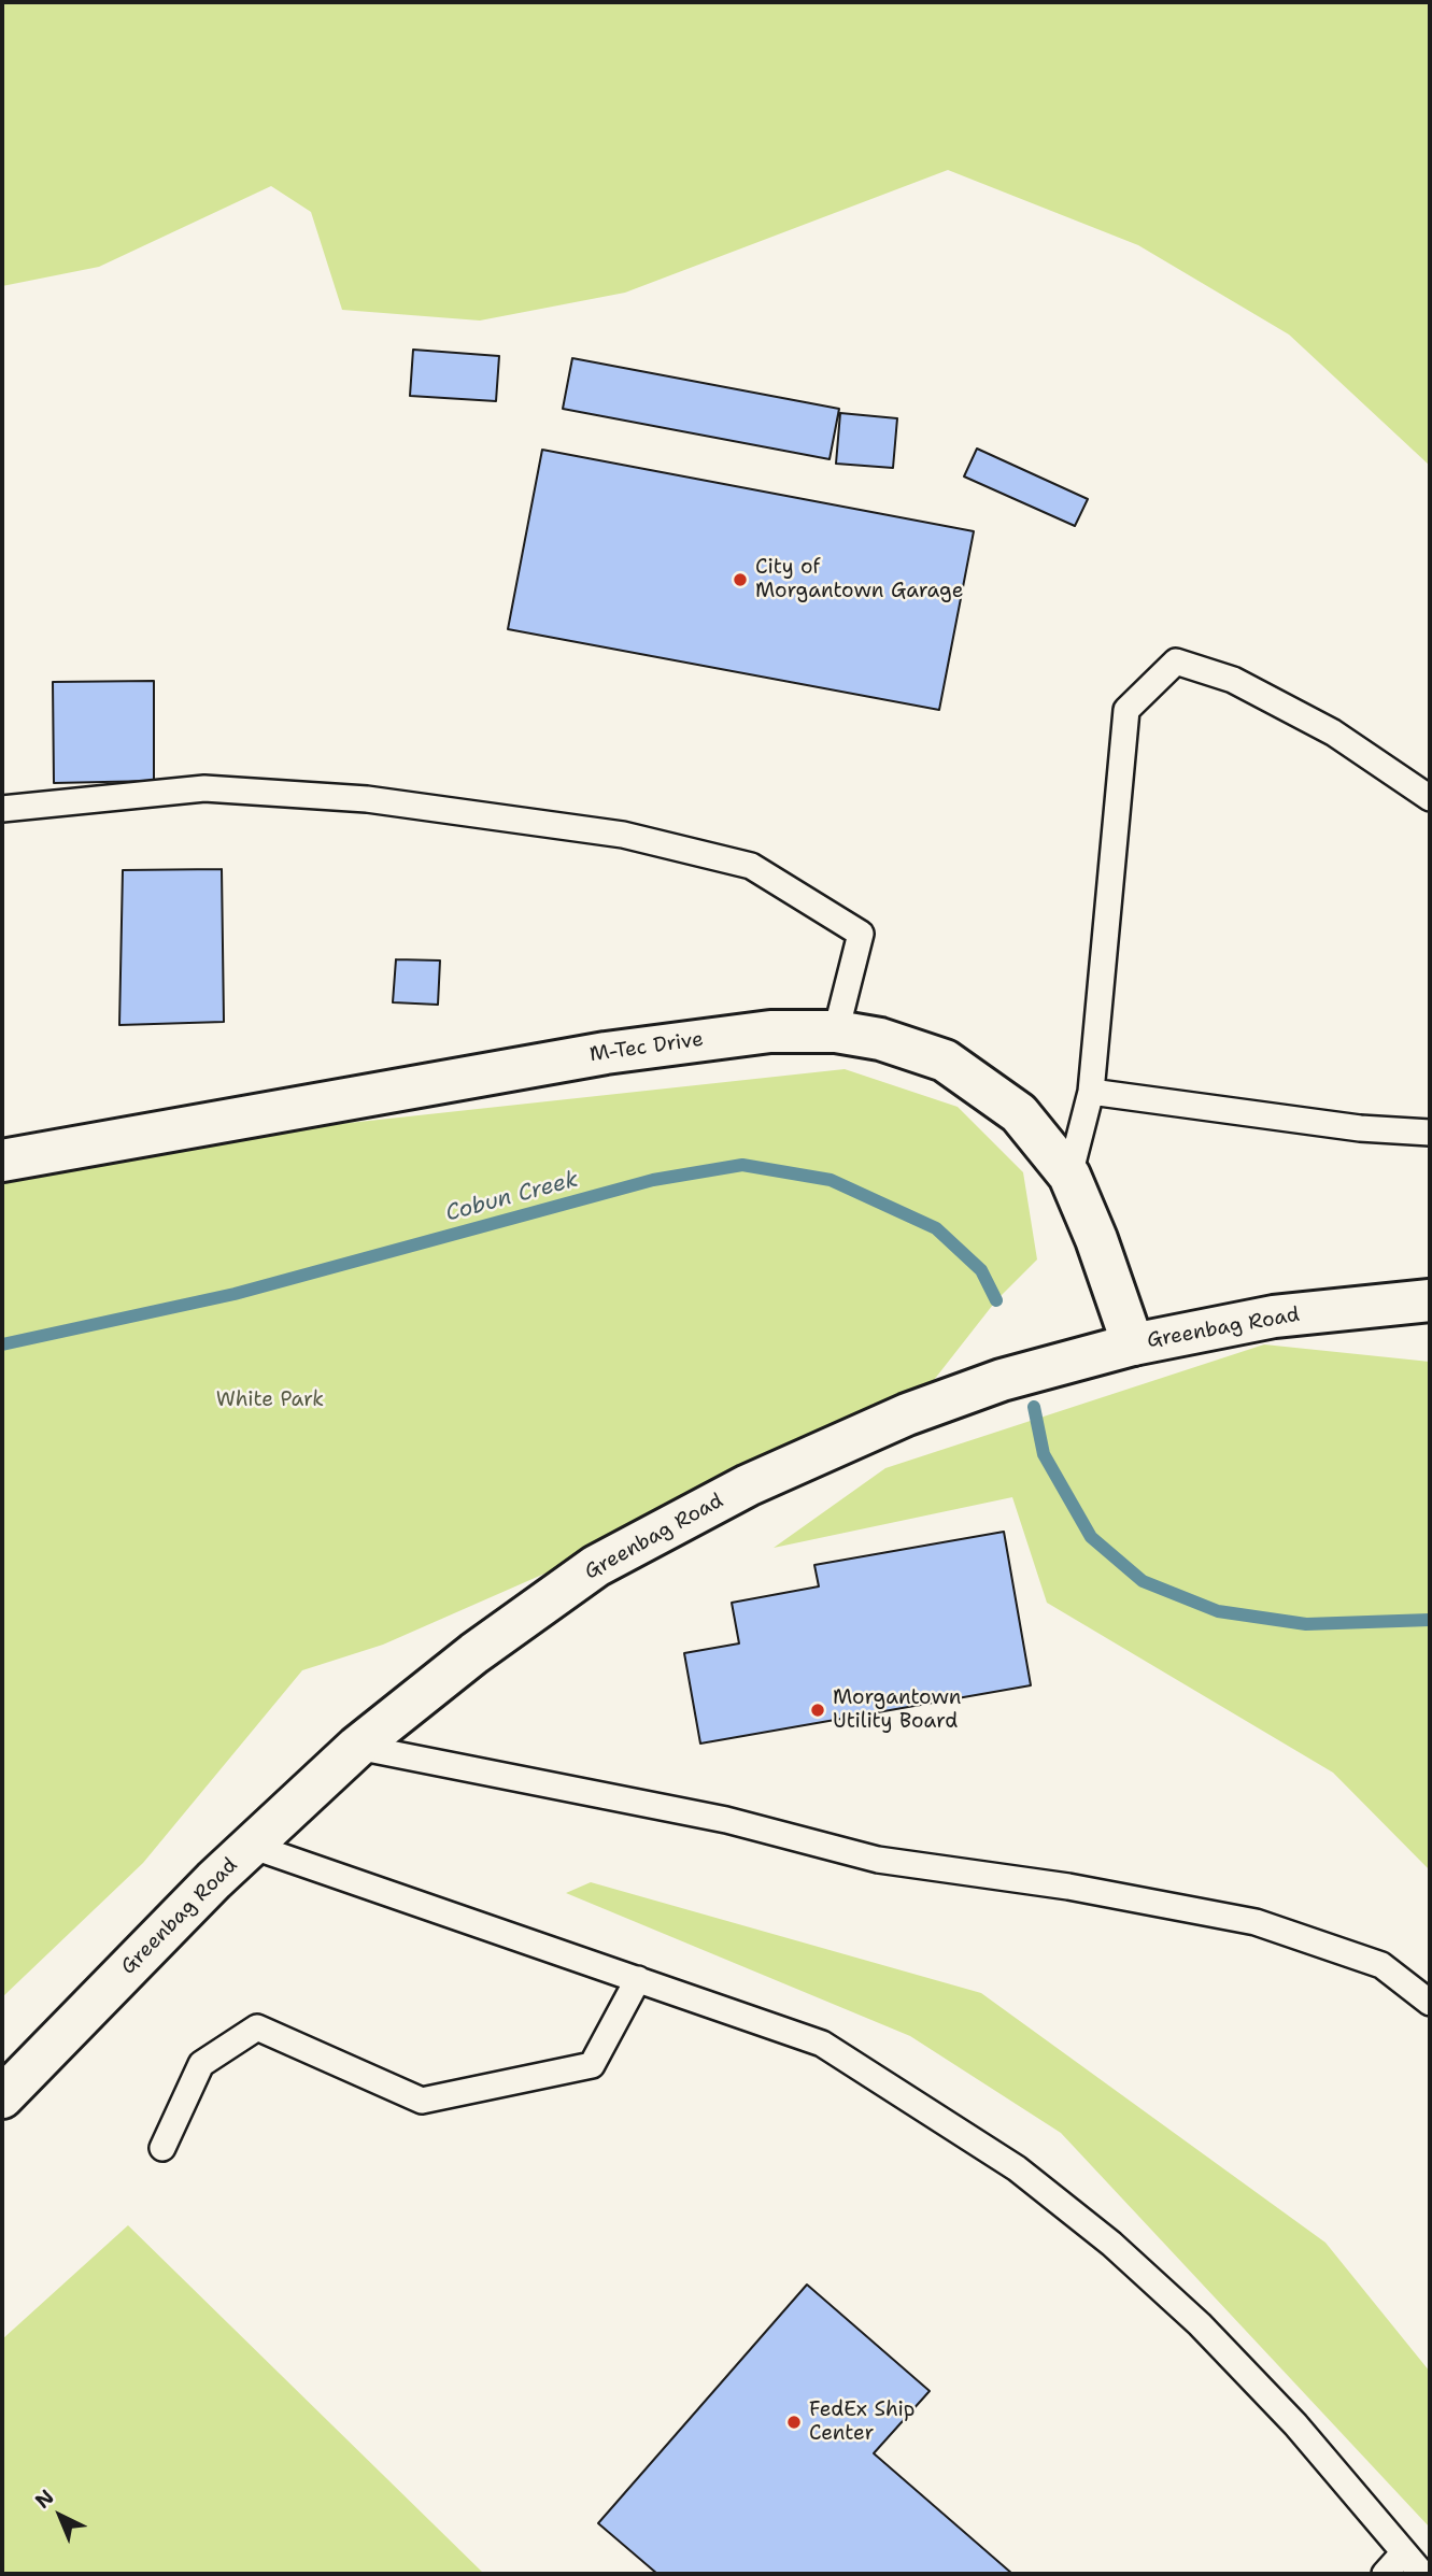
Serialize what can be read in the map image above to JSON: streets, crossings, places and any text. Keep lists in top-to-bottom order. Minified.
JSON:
{"streets":{"main road":["M-Tec Drive","Greenbag Road"]},"crossings":[["M-Tec Drive","Greenbag Road"]],"water":["Cobun Creek"],"parks":["White Park"],"places":["City of Morgantown Garage","Morgantown Utility Board","FedEx Ship Center"],"north":"top left"}
